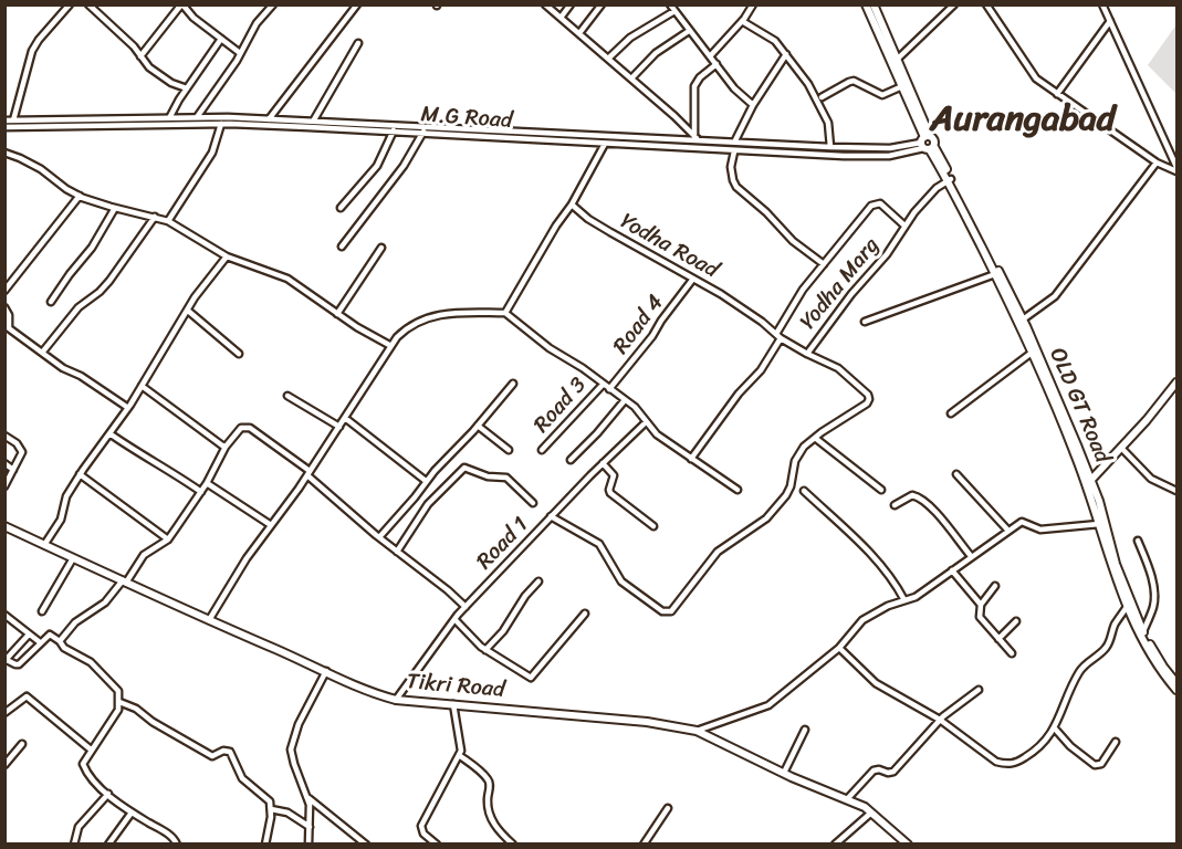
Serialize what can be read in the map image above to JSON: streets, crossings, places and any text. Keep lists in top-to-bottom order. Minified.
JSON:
{"streets":{"main road":["OLD GT Road","Tikri Road"],"street":["M.G Road","Yodha Road","Yodha Marg","Road 4","Road 3","Road 1"]},"crossings":[["M.G Road","OLD GT Road"],["Yodha Road","Yodha Marg"],["Yodha Road","Road 4"],["Yodha Marg","OLD GT Road"],["Yodha Marg","Road 1"],["Road 1","Tikri Road"]],"districts":["Aurangabad"]}
